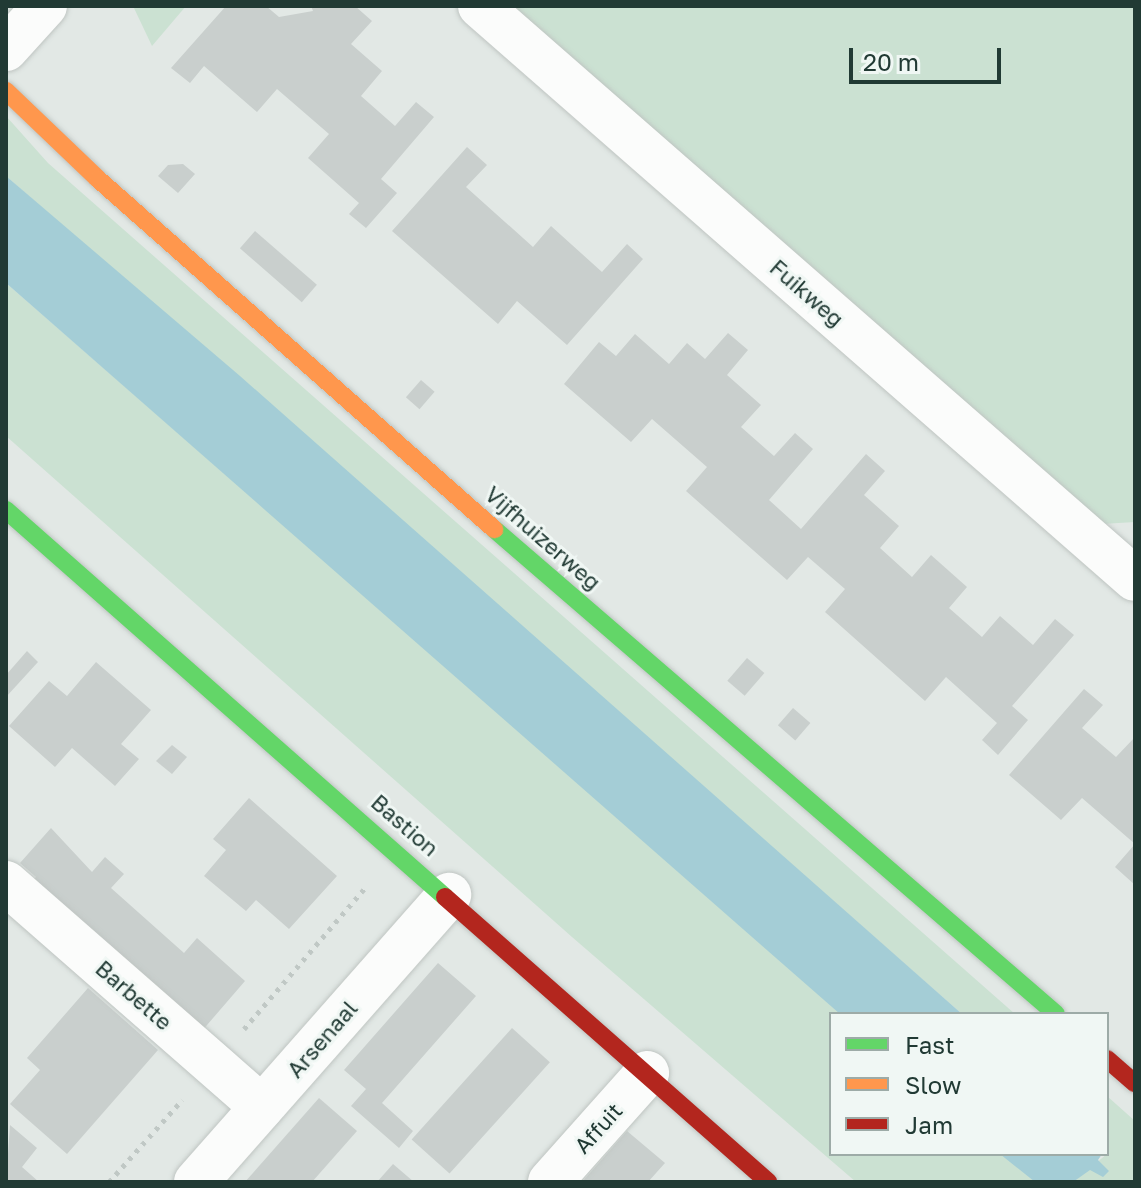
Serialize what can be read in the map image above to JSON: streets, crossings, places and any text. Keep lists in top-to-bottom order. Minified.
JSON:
{"streets":{"street":["Fuikweg","Vijfhuizerweg","Bastion","Barbette","Arsenaal","Affuit"]},"crossings":[["Bastion","Arsenaal"],["Bastion","Affuit"],["Barbette","Arsenaal"]],"legend":["Fast","Slow","Jam"],"scale_bar":"20 m"}
